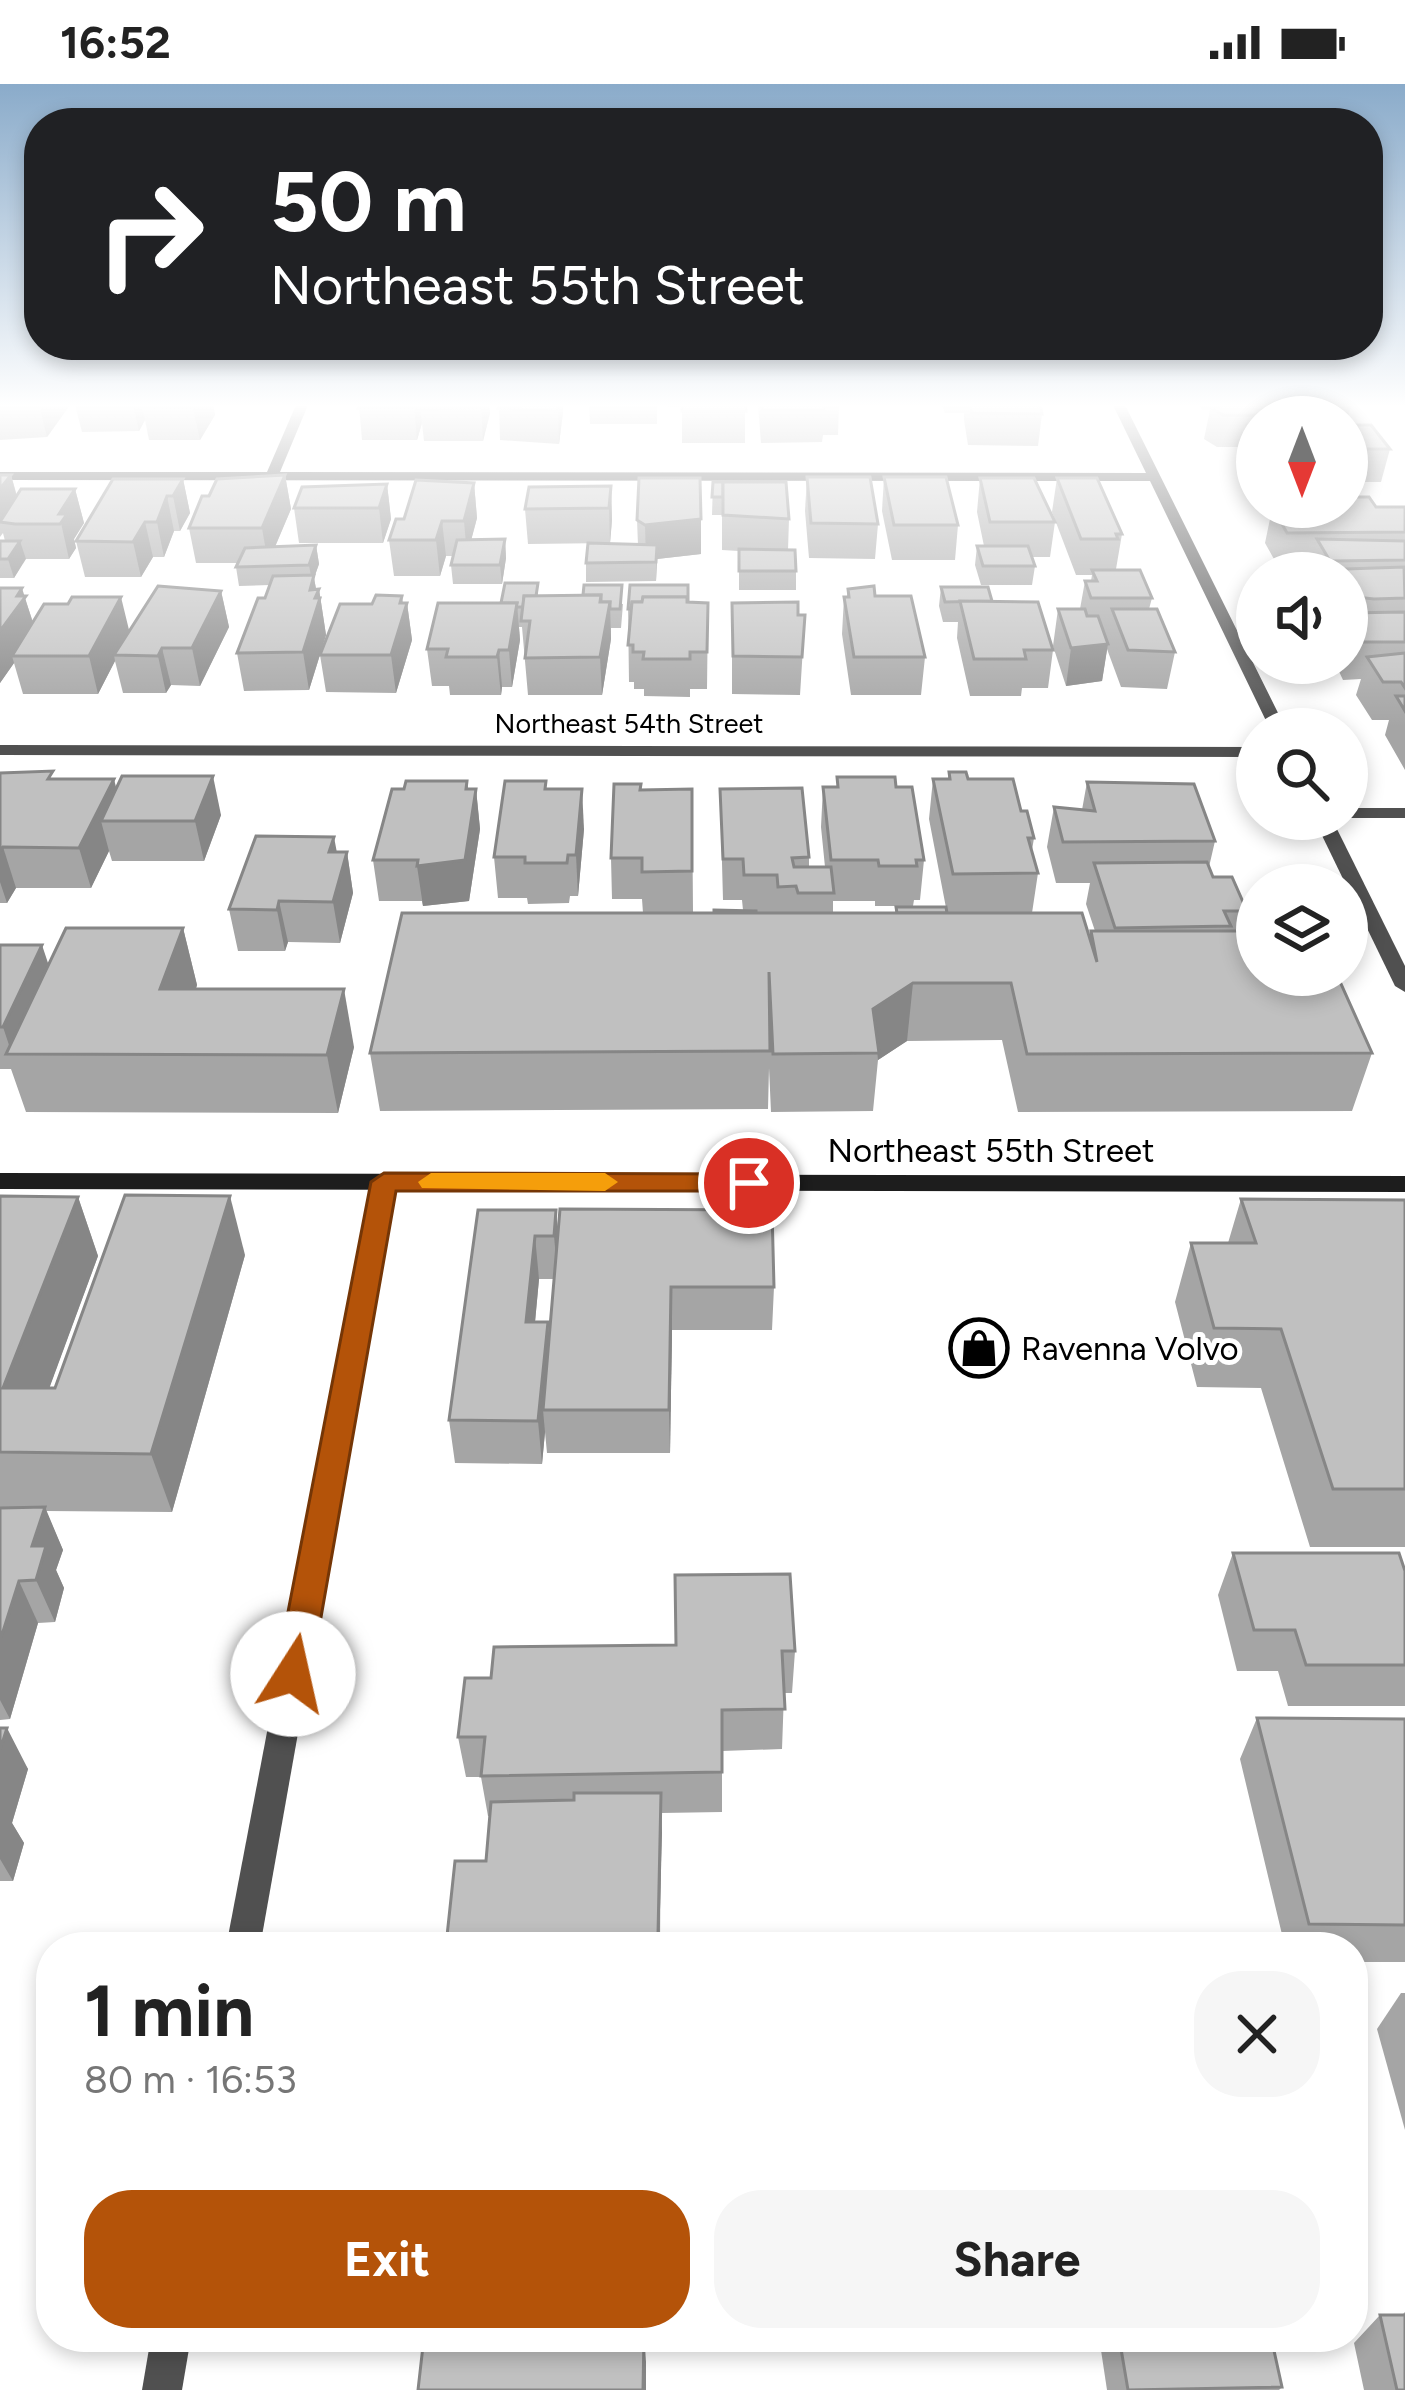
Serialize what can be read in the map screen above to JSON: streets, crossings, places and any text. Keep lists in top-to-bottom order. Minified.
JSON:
{"streets":{"main road":["Northeast 55th Street"],"street":["Northeast 54th Street"]},"places":{"shop":["Ravenna Volvo"]},"north":"bottom","page":{"status":"16:52","turn":["50 m","Northeast 55th Street"],"heading":["1 min","80 m · 16:53"],"buttons":["Exit","Share"]}}
